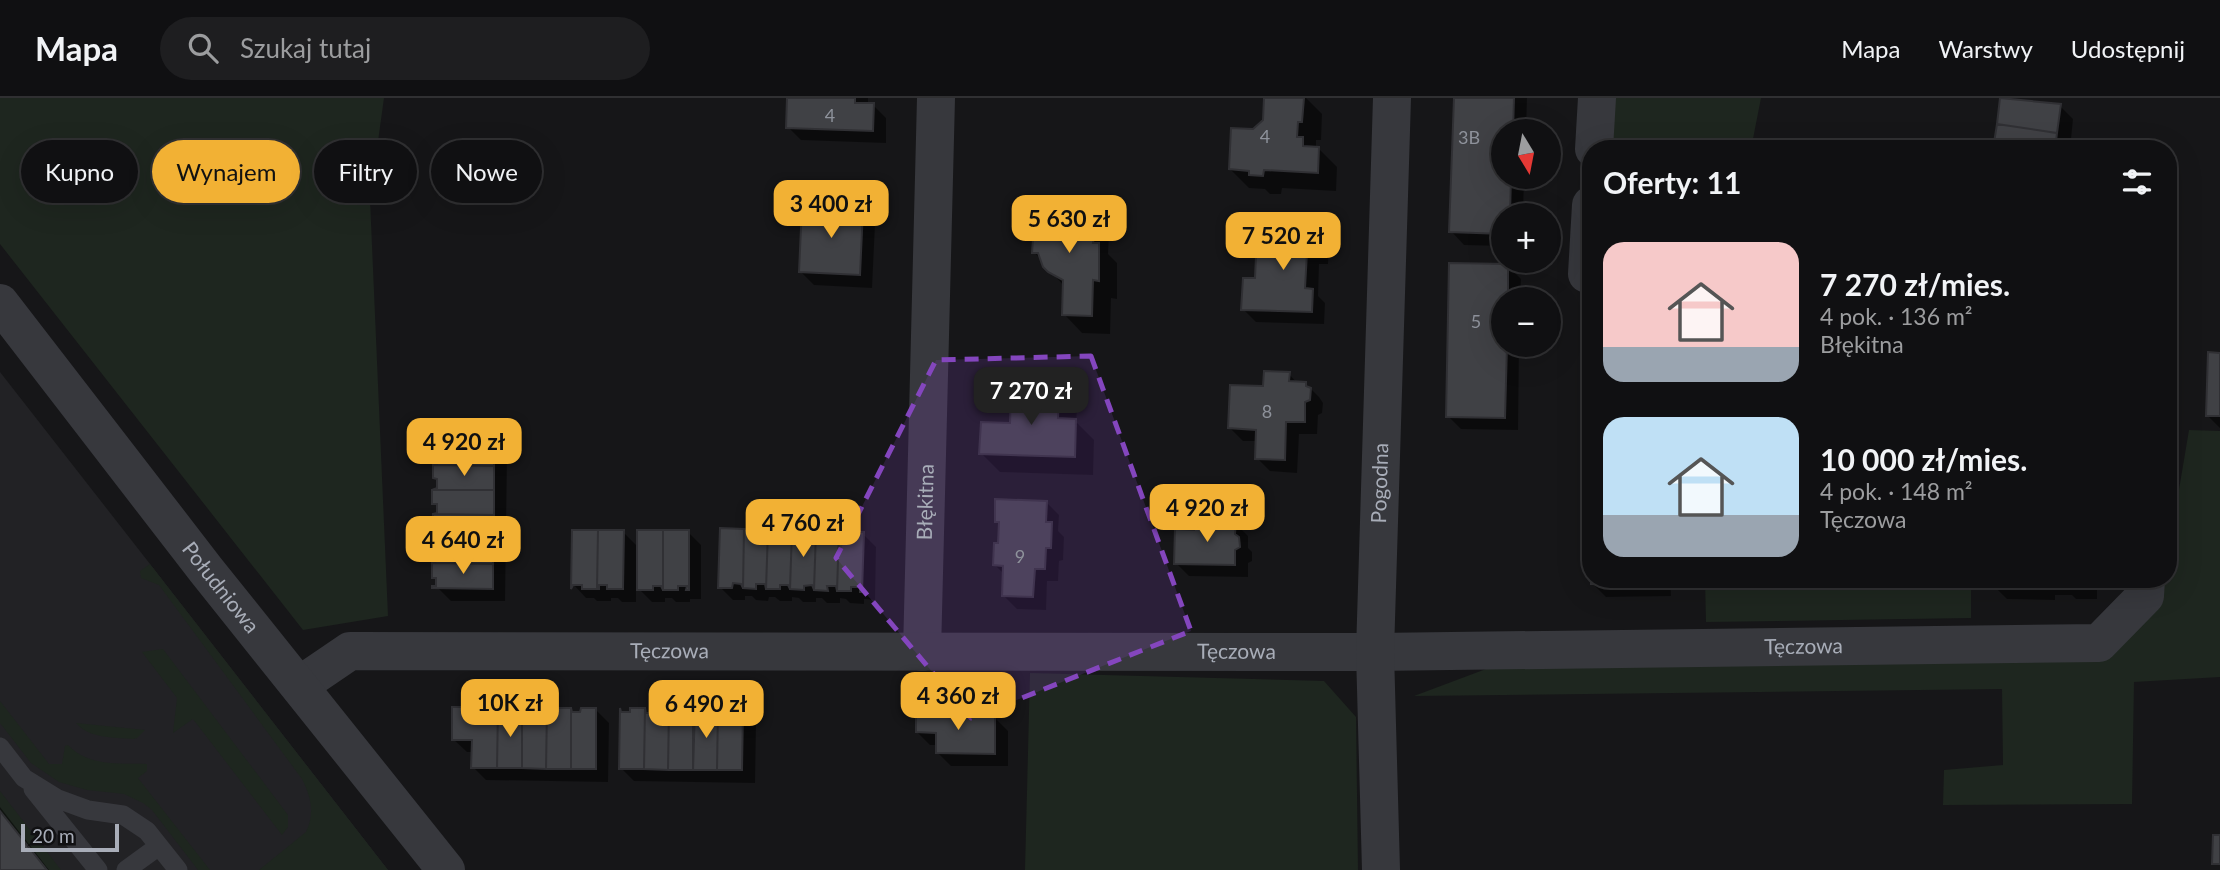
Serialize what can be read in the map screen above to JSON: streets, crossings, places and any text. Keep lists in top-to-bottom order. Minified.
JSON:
{"streets":{"street":["Pogodna","Błękitna","Południowa","Tęczowa"]},"crossings":[["Pogodna","Tęczowa"],["Błękitna","Tęczowa"],["Południowa","Tęczowa"]],"house_numbers":["4","4","3B","5","8","9"],"scale_bar":"20 m","north":"bottom","page":{"header":"Mapa","search":"Szukaj tutaj","nav":["Mapa","Warstwy","Udostępnij"],"map_buttons":["+","−"],"chip":["Kupno","Wynajem","Filtry","Nowe"],"heading":"Oferty: 11","price":["3 400 zł","5 630 zł","7 520 zł","7 270 zł","4 920 zł","4 920 zł","4 760 zł","4 640 zł","4 360 zł","10K zł","6 490 zł"],"list":[{"name":"7 270 zł/mies.","note":"4 pok. · 136 m² · Błękitna"},{"name":"10 000 zł/mies.","note":"4 pok. · 148 m² · Tęczowa"}],"scale":"20 m"}}
